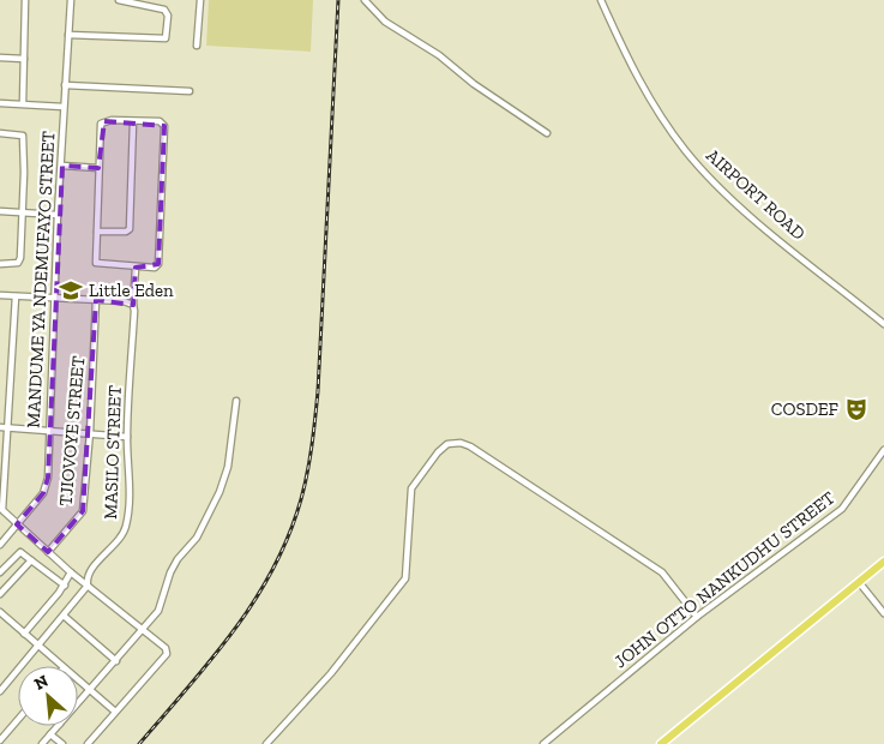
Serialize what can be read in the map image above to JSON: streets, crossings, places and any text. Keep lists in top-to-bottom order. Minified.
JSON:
{"streets":{"street":["AIRPORT ROAD","MANDUME YA NDEMUFAYO STREET","TJIOVOYE STREET","MASILO STREET","JOHN OTTO NANKUDHU STREET"]},"places":{"school or university":["Little Eden"],"theatre":["COSDEF"]},"north":"top left"}
